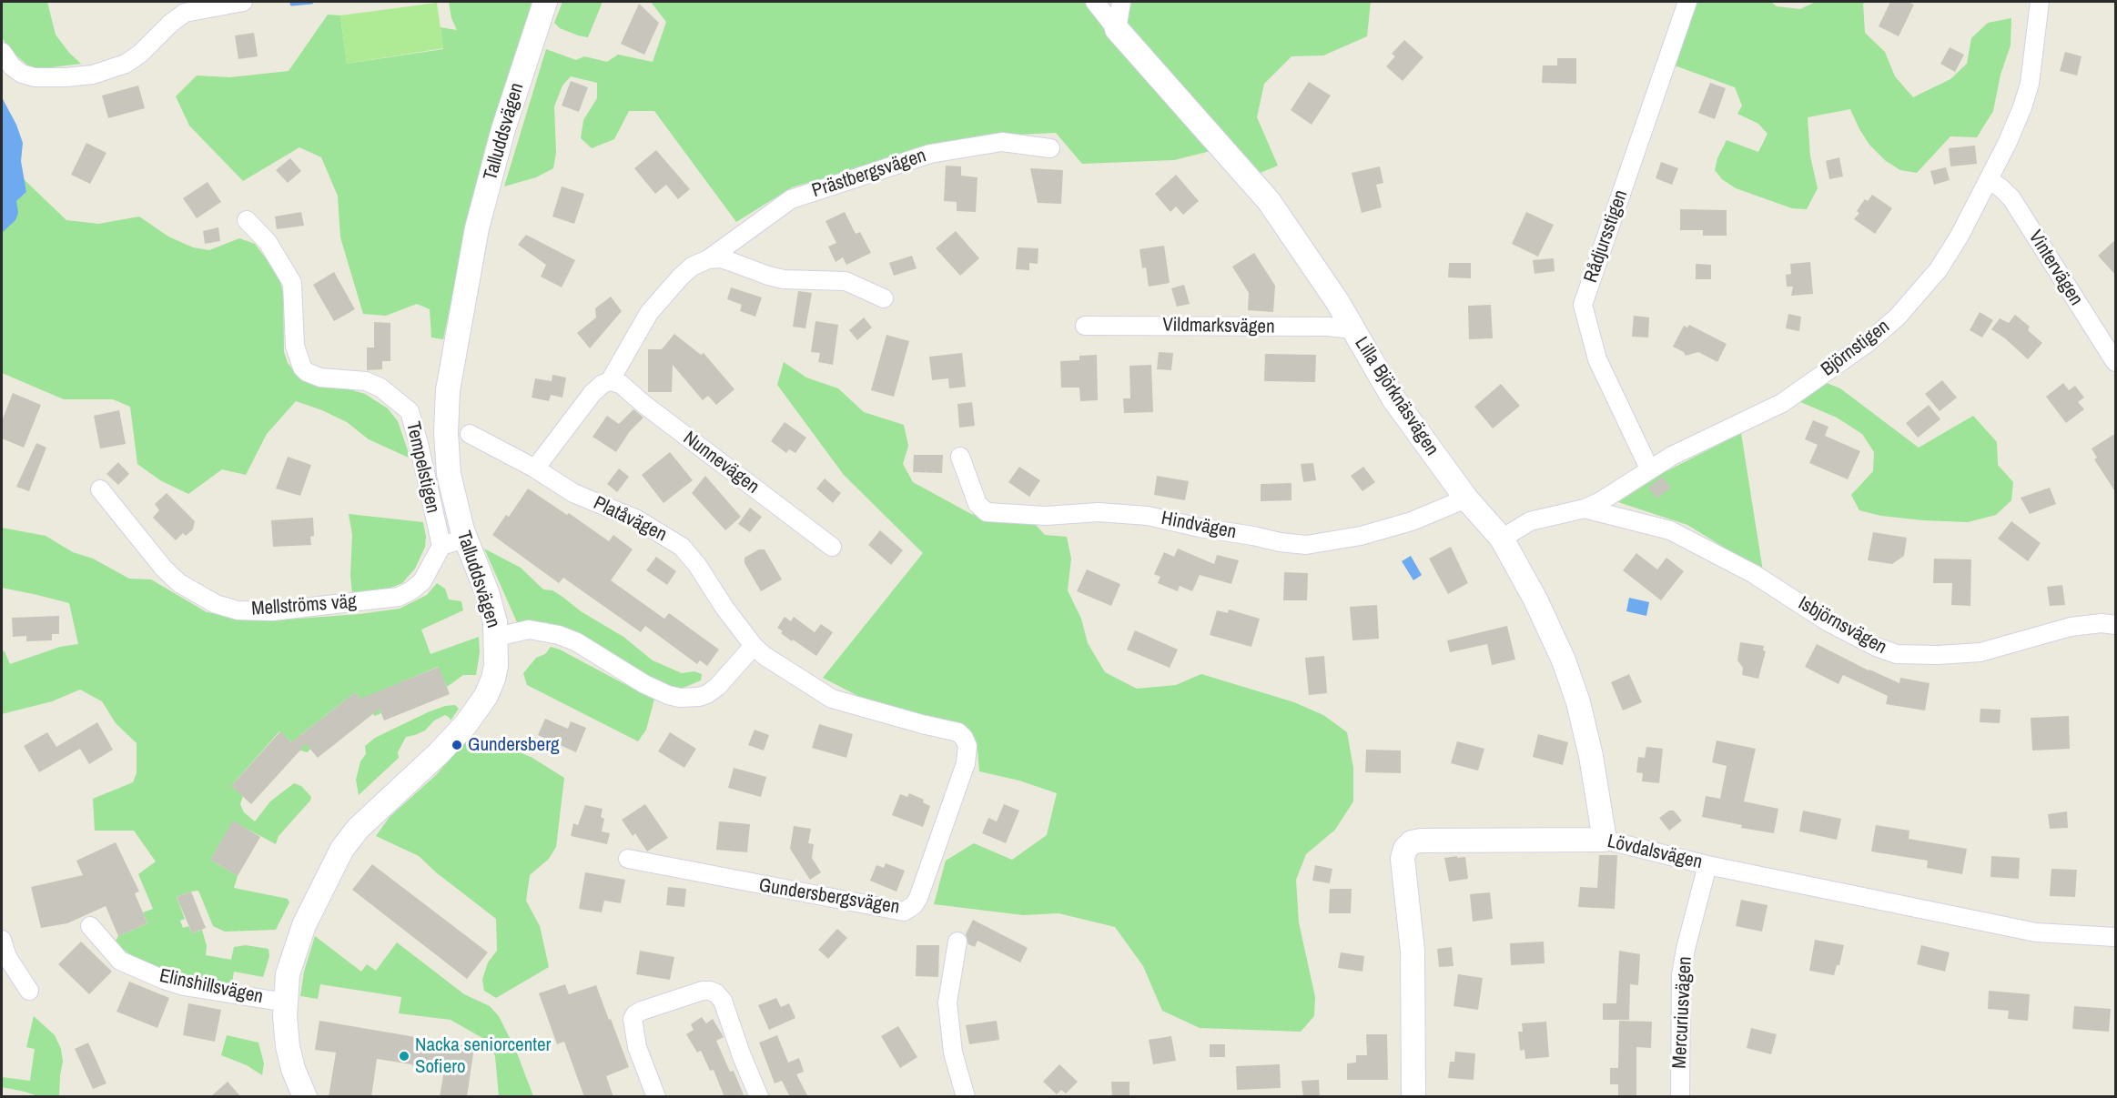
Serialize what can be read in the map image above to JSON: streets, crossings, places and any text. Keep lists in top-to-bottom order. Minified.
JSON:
{"streets":{"street":["Talluddsvägen","Prästbergsvägen","Rådjursstigen","Vintervägen","Vildmarksvägen","Björnstigen","Lilla Björknäsvägen","Nunnevägen","Tempelstigen","Platåvägen","Hindvägen","Mellströms väg","Isbjörnsvägen","Lövdalsvägen","Gundersbergsvägen","Elinshillsvägen","Mercuriusvägen"]},"crossings":[["Talluddsvägen","Elinshillsvägen"],["Prästbergsvägen","Nunnevägen"],["Prästbergsvägen","Platåvägen"],["Rådjursstigen","Björnstigen"],["Vintervägen","Björnstigen"],["Vildmarksvägen","Lilla Björknäsvägen"],["Björnstigen","Lilla Björknäsvägen"],["Björnstigen","Isbjörnsvägen"],["Lilla Björknäsvägen","Hindvägen"],["Lilla Björknäsvägen","Lövdalsvägen"],["Tempelstigen","Mellströms väg"],["Platåvägen","Gundersbergsvägen"],["Lövdalsvägen","Mercuriusvägen"]],"places":["Gundersberg","Nacka seniorcenter Sofiero"]}
